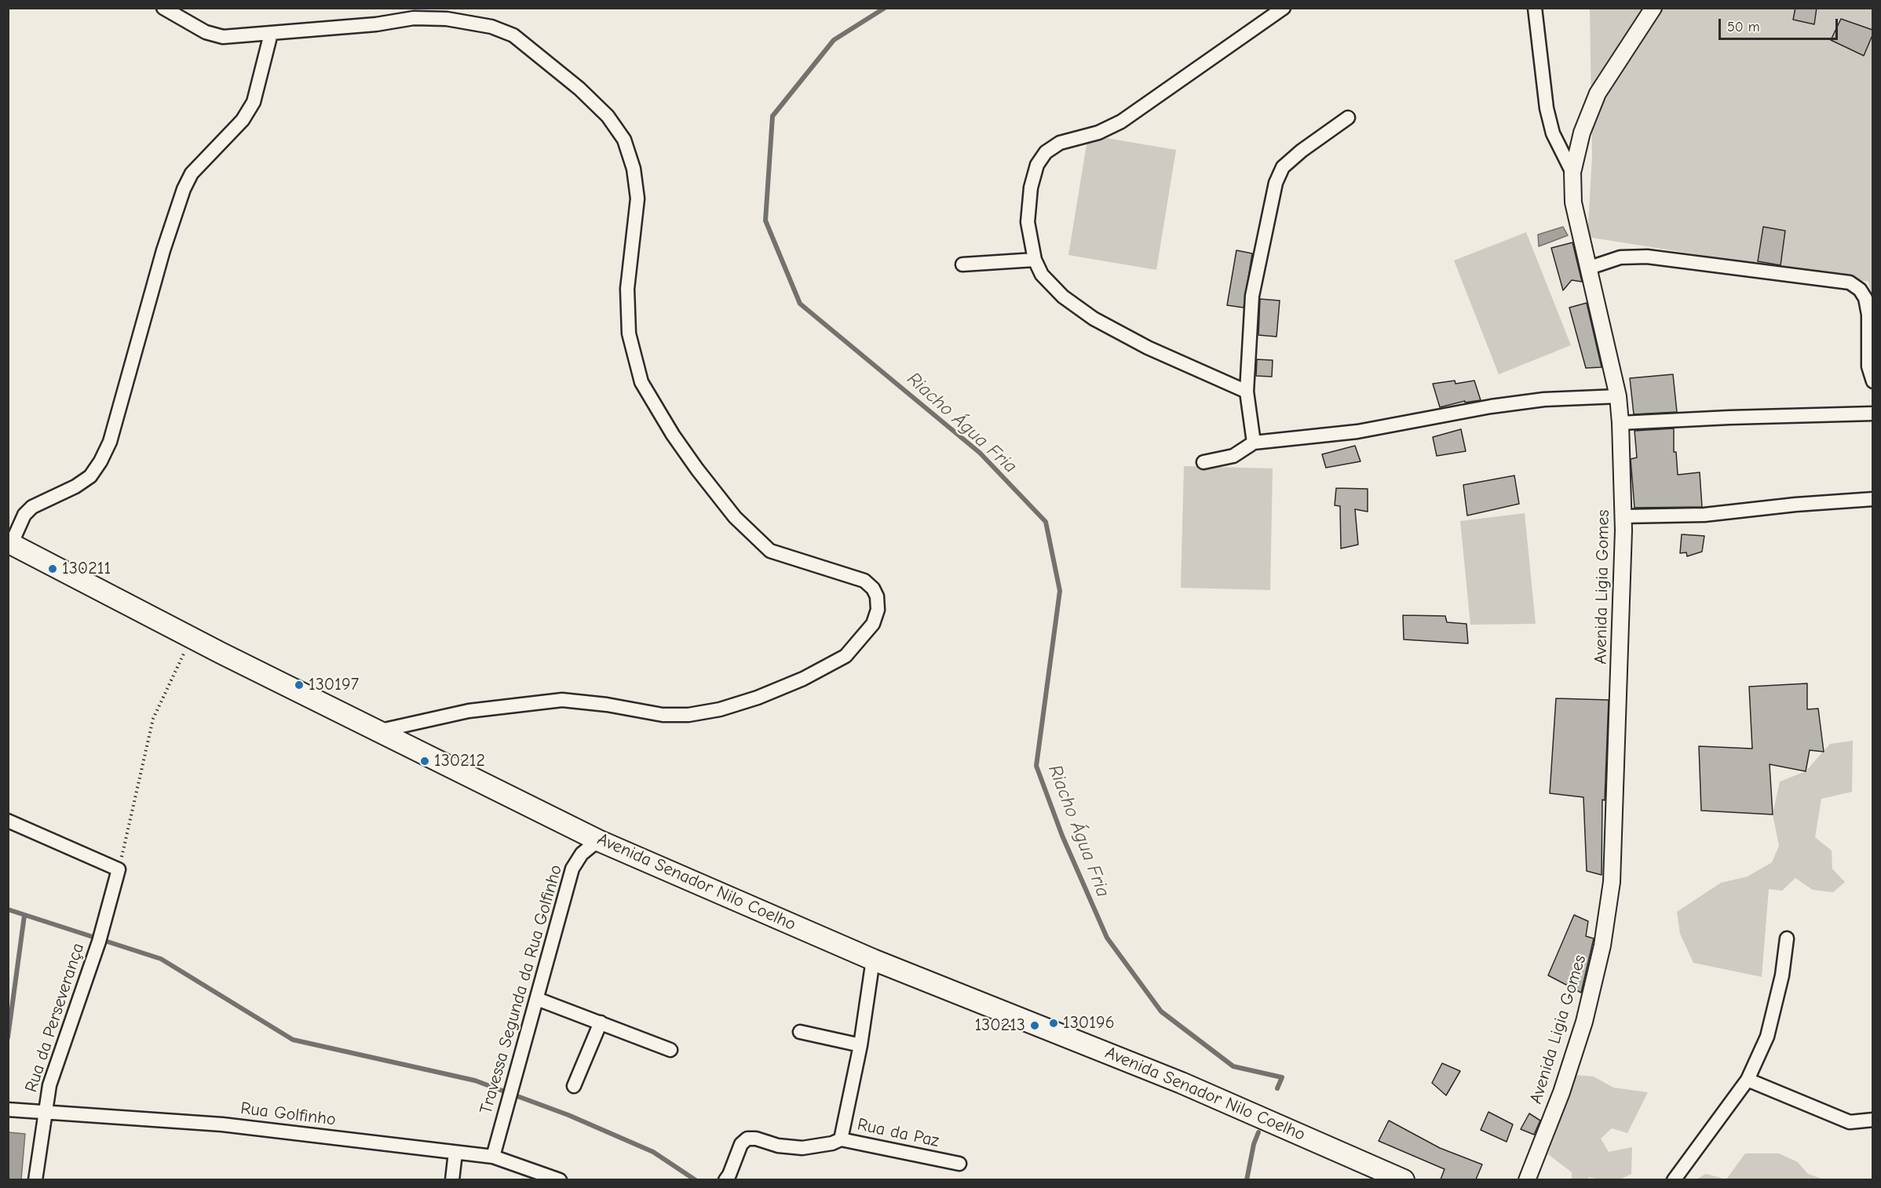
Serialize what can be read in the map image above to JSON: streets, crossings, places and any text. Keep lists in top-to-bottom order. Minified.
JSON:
{"streets":{"main road":["Avenida Senador Nilo Coelho"],"street":["Avenida Ligia Gomes","Travessa Segunda da Rua Golfinho","Rua da Perseverança","Rua Golfinho","Rua da Paz"]},"crossings":[["Avenida Senador Nilo Coelho","Travessa Segunda da Rua Golfinho"],["Avenida Senador Nilo Coelho","Rua da Paz"],["Travessa Segunda da Rua Golfinho","Rua Golfinho"],["Rua da Perseverança","Rua Golfinho"]],"water":["Riacho Água Fria"],"places":["130211","130197","130212","130196","130213"],"scale_bar":"50 m"}
